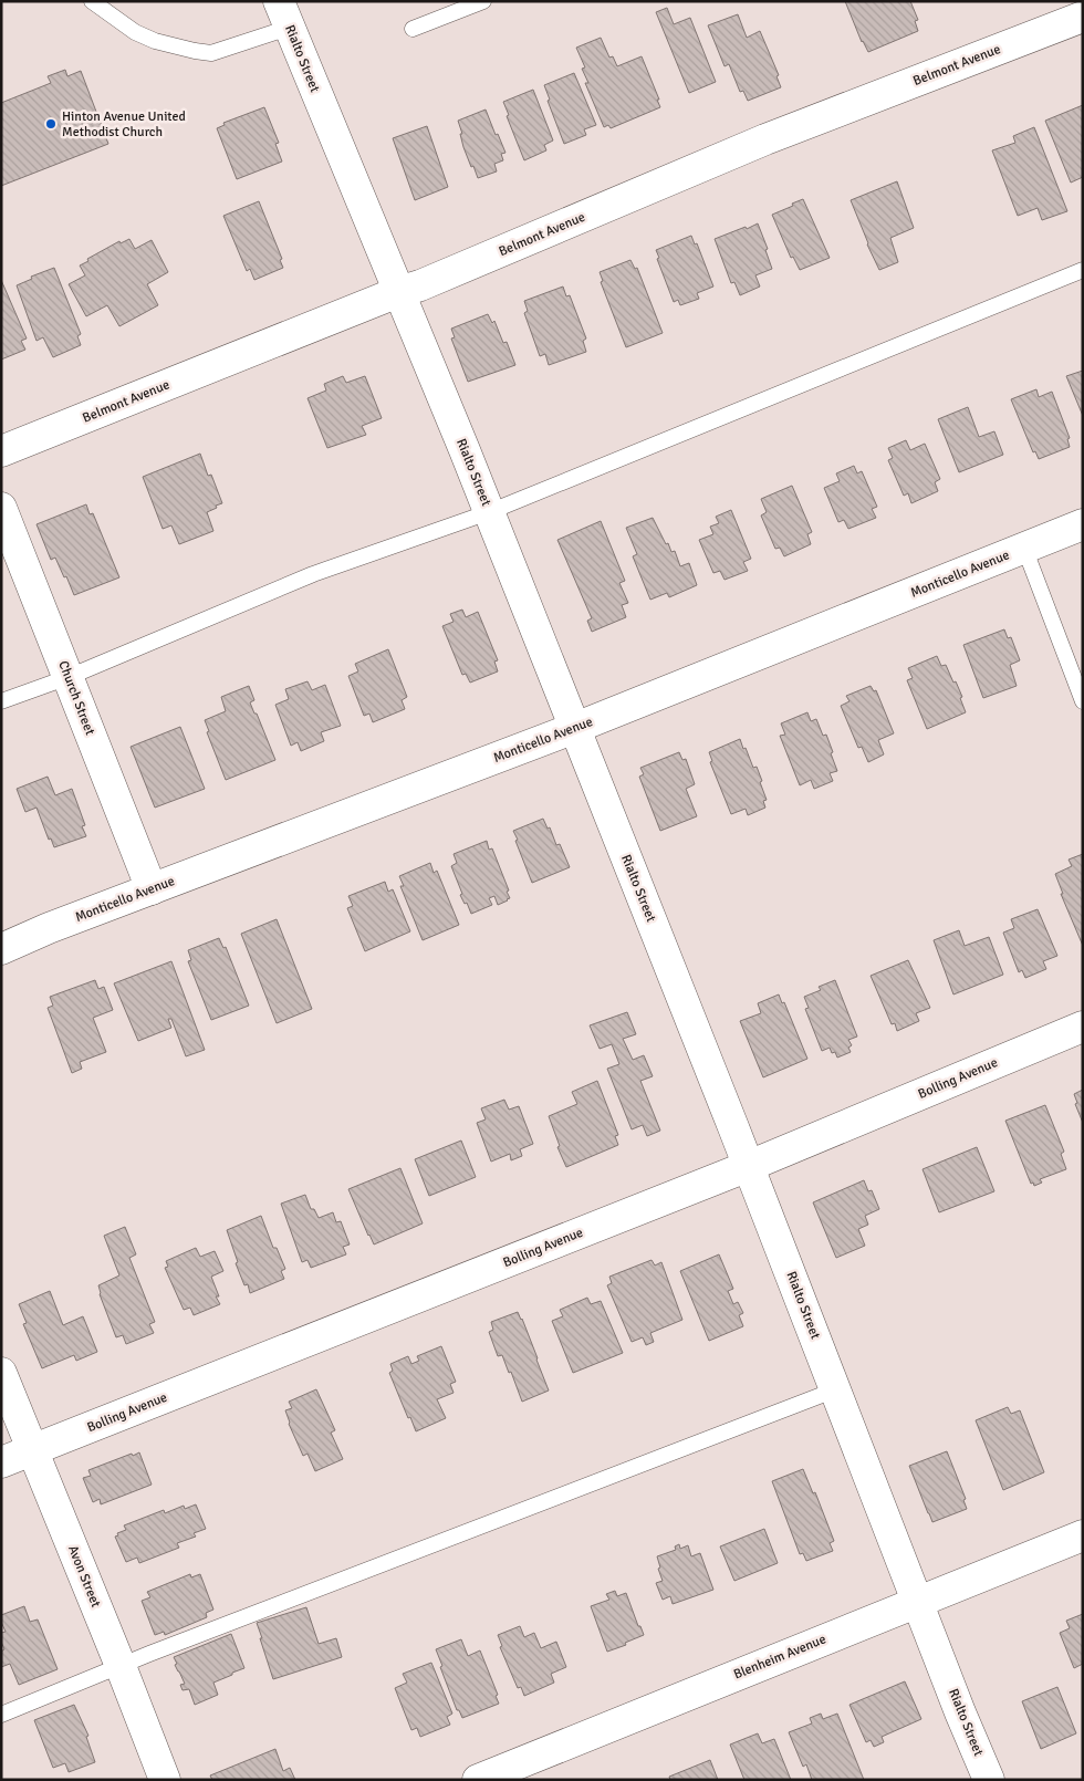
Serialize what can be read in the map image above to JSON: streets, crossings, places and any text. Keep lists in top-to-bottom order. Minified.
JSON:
{"streets":{"street":["Rialto Street","Belmont Avenue","Monticello Avenue","Church Street","Bolling Avenue","Avon Street","Blenheim Avenue"]},"crossings":[["Rialto Street","Belmont Avenue"],["Rialto Street","Monticello Avenue"],["Rialto Street","Bolling Avenue"],["Rialto Street","Blenheim Avenue"],["Monticello Avenue","Church Street"],["Bolling Avenue","Avon Street"]],"places":["Hinton Avenue United Methodist Church"]}
